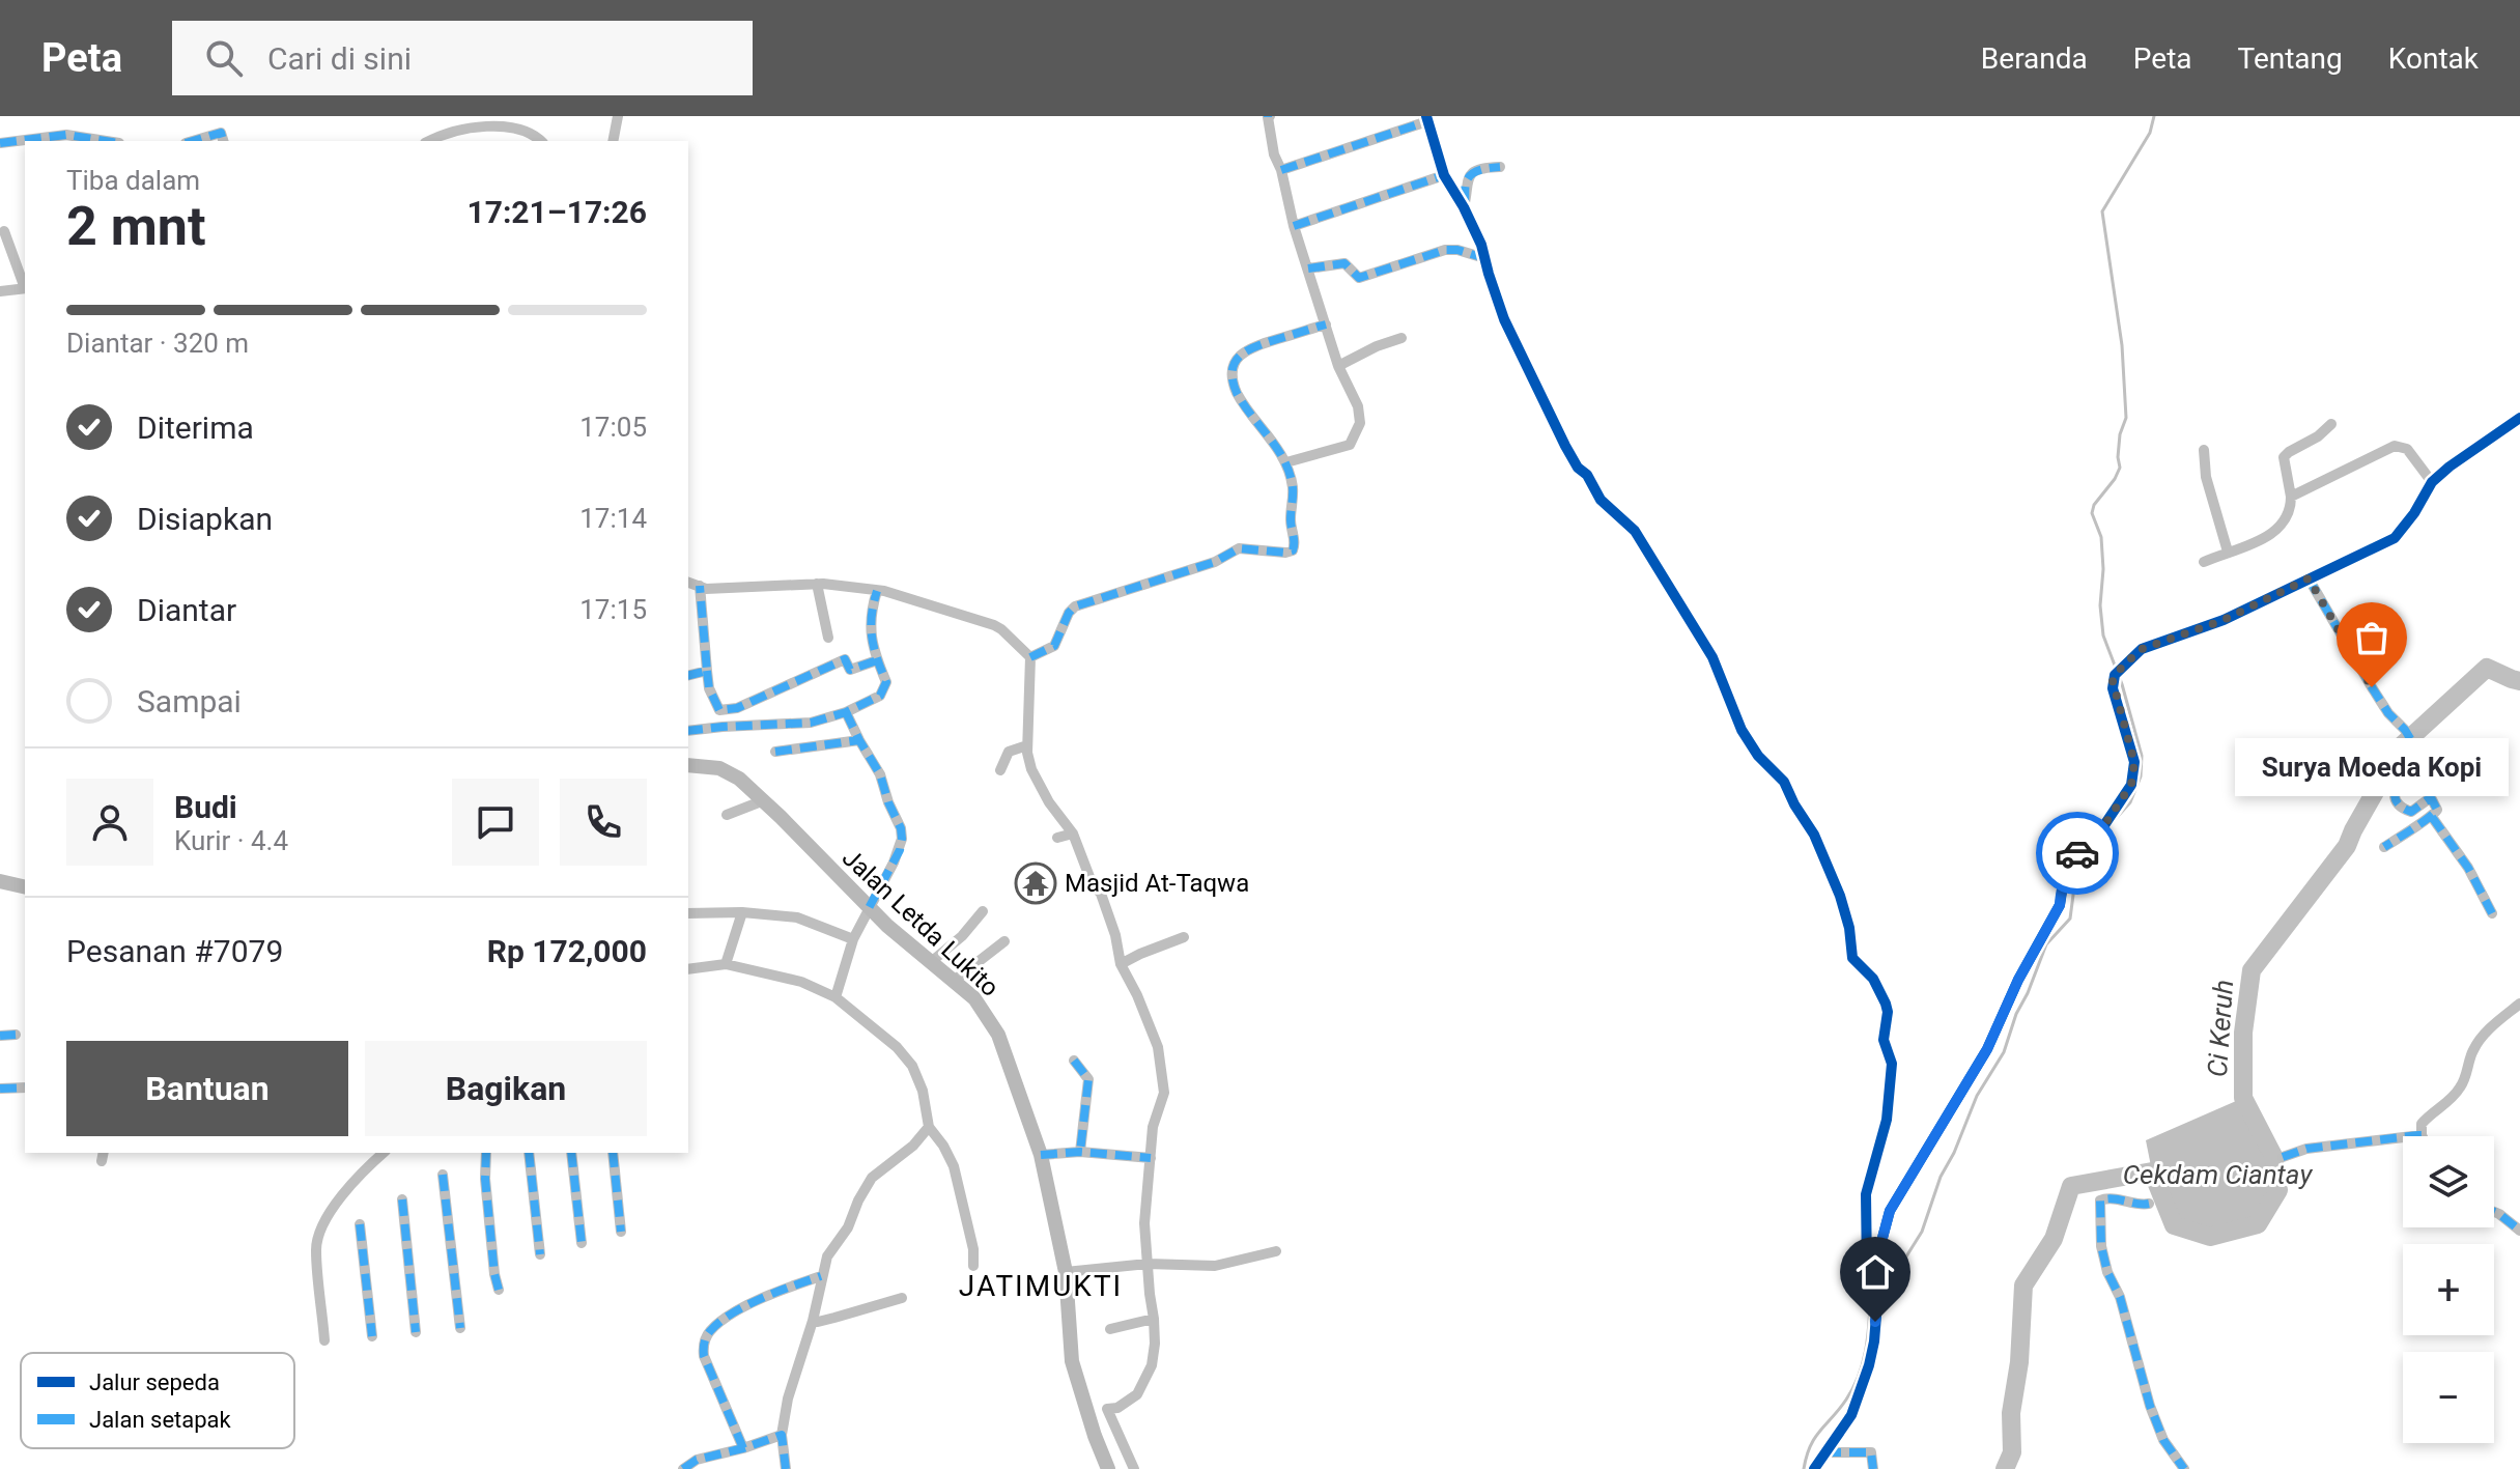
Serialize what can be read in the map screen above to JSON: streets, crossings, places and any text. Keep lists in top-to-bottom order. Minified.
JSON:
{"streets":{"street":["Jalan Letda Lukito"]},"districts":["JATIMUKTI"],"water":["Ci Keruh","Cekdam Ciantay"],"places":{"other":["Surya Moeda Kopi"],"temple":["Masjid At-Taqwa"]},"legend":["Jalur sepeda","Jalan setapak"],"page":{"header":"Peta","search":"Cari di sini","nav":["Beranda","Peta","Tentang","Kontak"],"heading":["2 mnt","Tiba dalam","17:21–17:26"],"panel":["Budi","Kurir · 4.4","Pesanan #7079","Rp 172,000"],"bar":"Diantar · 320 m","list":[["Diterima","17:05"],["Disiapkan","17:14"],["Diantar","17:15"],"Sampai"],"bubble":"Surya Moeda Kopi","buttons":["Bantuan","Bagikan"],"map_buttons":["+","−"]}}
